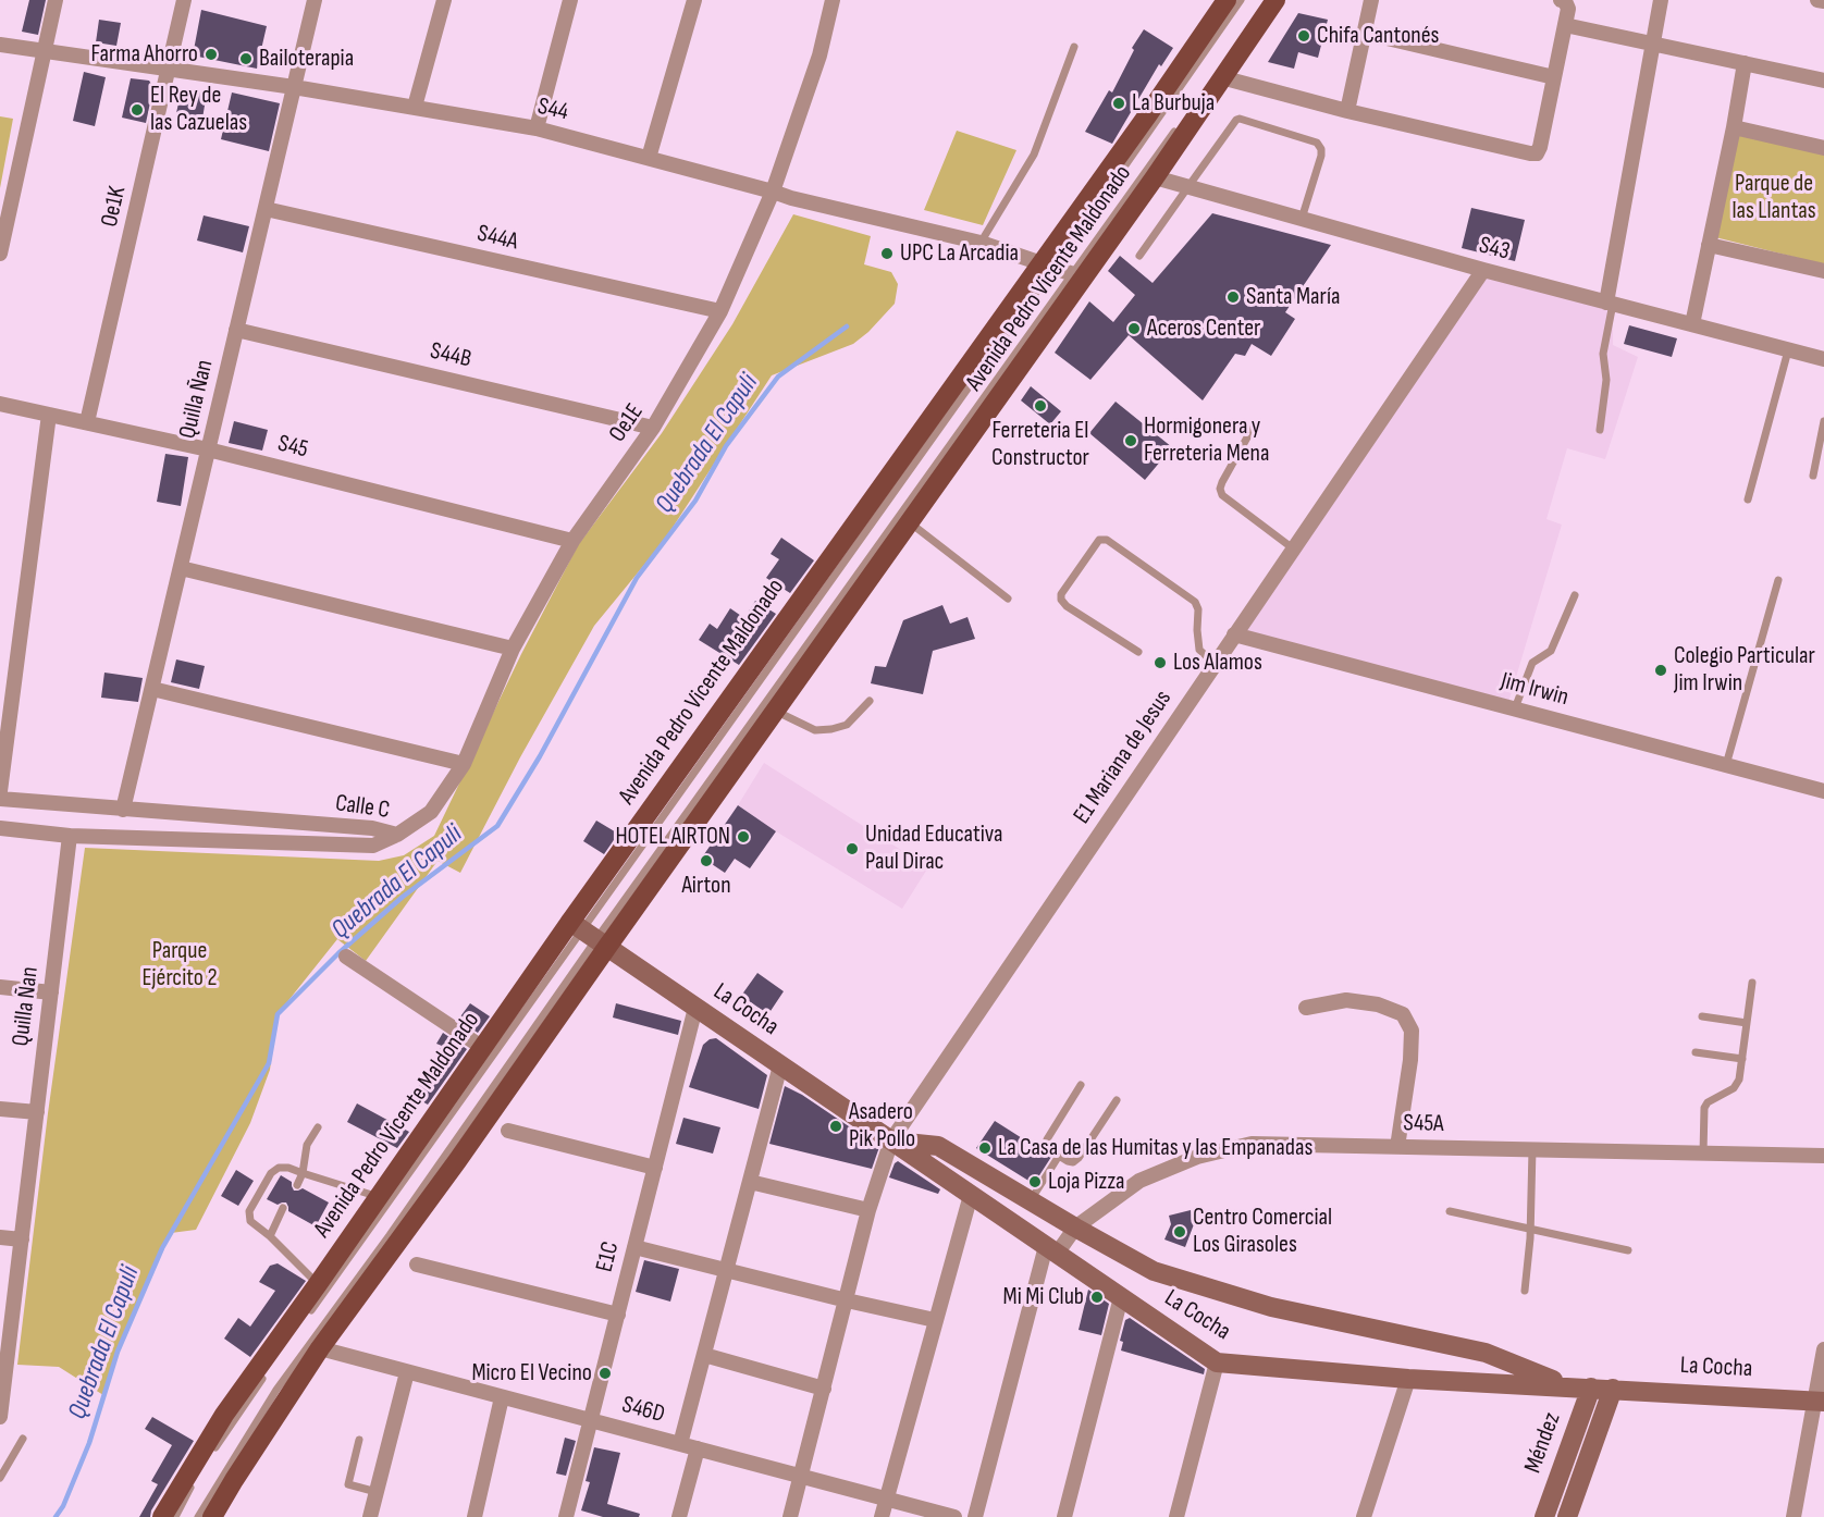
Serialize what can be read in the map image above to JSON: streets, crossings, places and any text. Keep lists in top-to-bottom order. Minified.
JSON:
{"streets":{"main road":["Avenida Pedro Vicente Maldonado"],"street":["S44","Oe1K","S44A","S43","S44B","Quilla Ñan","Oe1E","S45","Jim Irwin","E1 Mariana de Jesus","Calle C","La Cocha","S45A","E1C","S46D","Méndez"]},"crossings":[["S44","Oe1K"],["S44","Avenida Pedro Vicente Maldonado"],["S44","Quilla Ñan"],["S44","Oe1E"],["Oe1K","S45"],["S44A","Quilla Ñan"],["S44A","Oe1E"],["S43","Avenida Pedro Vicente Maldonado"],["S43","E1 Mariana de Jesus"],["Avenida Pedro Vicente Maldonado","La Cocha"],["Avenida Pedro Vicente Maldonado","S46D"],["S44B","Quilla Ñan"],["S44B","Oe1E"],["Quilla Ñan","S45"],["Quilla Ñan","Calle C"],["Oe1E","S45"],["Oe1E","Calle C"],["Jim Irwin","E1 Mariana de Jesus"],["E1 Mariana de Jesus","La Cocha"],["E1 Mariana de Jesus","S46D"],["La Cocha","S45A"],["La Cocha","E1C"],["La Cocha","Méndez"],["E1C","S46D"]],"water":["Quebrada El Capuli"],"parks":["Parque de las Llantas","Parque Ejército 2"],"places":["Chifa Cantonés","Farma Ahorro","Bailoterapia","La Burbuja","El Rey de las Cazuelas","UPC La Arcadia","Santa María","Aceros Center","Ferreteria El Constructor","Hormigonera y Ferreteria Mena","Los Alamos","Colegio Particular Jim Irwin","HOTEL AIRTON","Unidad Educativa Paul Dirac","Airton","Asadero Pik Pollo","La Casa de las Humitas y las Empanadas","Loja Pizza","Centro Comercial Los Girasoles","Mi Mi Club","Micro El Vecino"]}
